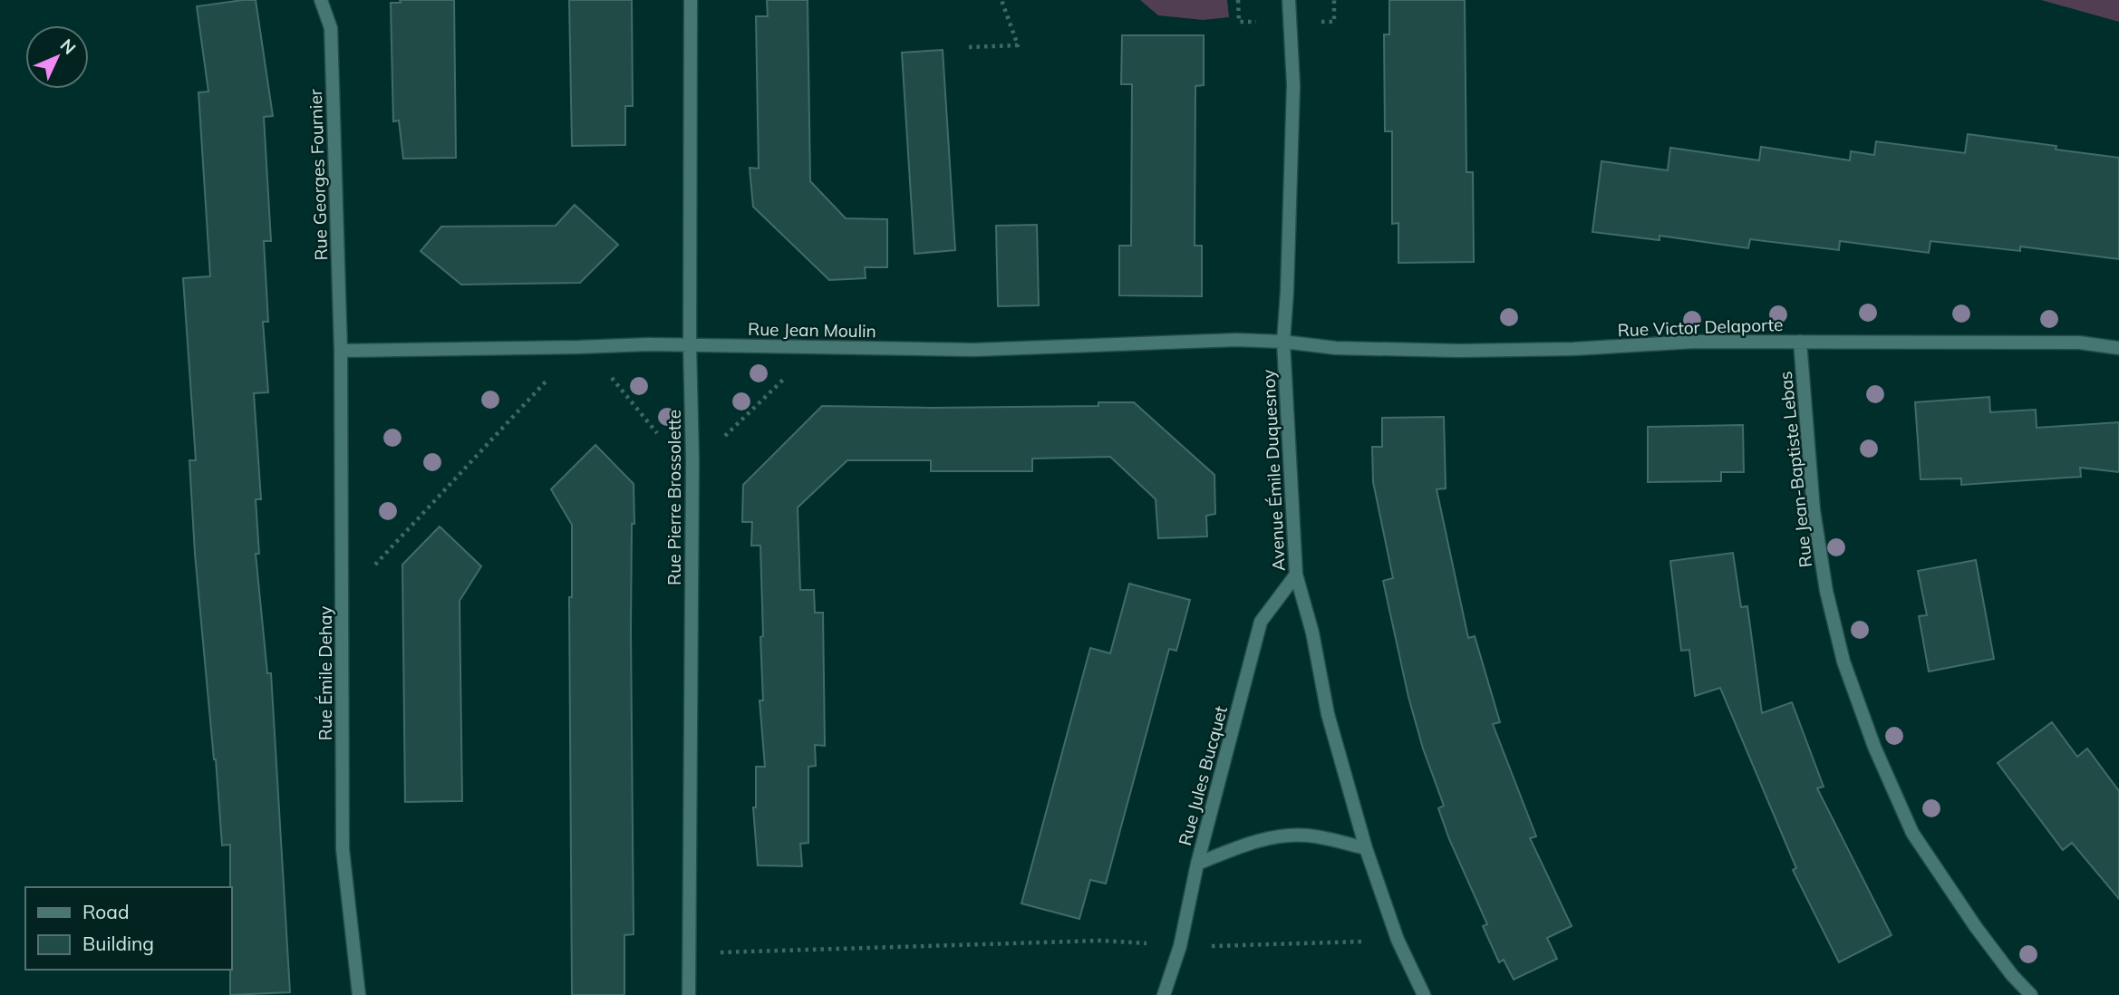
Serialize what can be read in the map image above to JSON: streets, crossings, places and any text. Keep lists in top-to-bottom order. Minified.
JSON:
{"streets":{"street":["Rue Georges Fournier","Rue Victor Delaporte","Rue Jean Moulin","Rue Jean-Baptiste Lebas","Avenue Émile Duquesnoy","Rue Pierre Brossolette","Rue Émile Dehay","Rue Jules Bucquet"]},"crossings":[["Rue Georges Fournier","Rue Jean Moulin"],["Rue Georges Fournier","Rue Émile Dehay"],["Rue Victor Delaporte","Rue Jean Moulin"],["Rue Victor Delaporte","Rue Jean-Baptiste Lebas"],["Rue Victor Delaporte","Avenue Émile Duquesnoy"],["Rue Jean Moulin","Avenue Émile Duquesnoy"],["Rue Jean Moulin","Rue Pierre Brossolette"],["Rue Jean Moulin","Rue Émile Dehay"],["Avenue Émile Duquesnoy","Rue Jules Bucquet"]],"legend":["Road","Building"],"north":"top right"}
